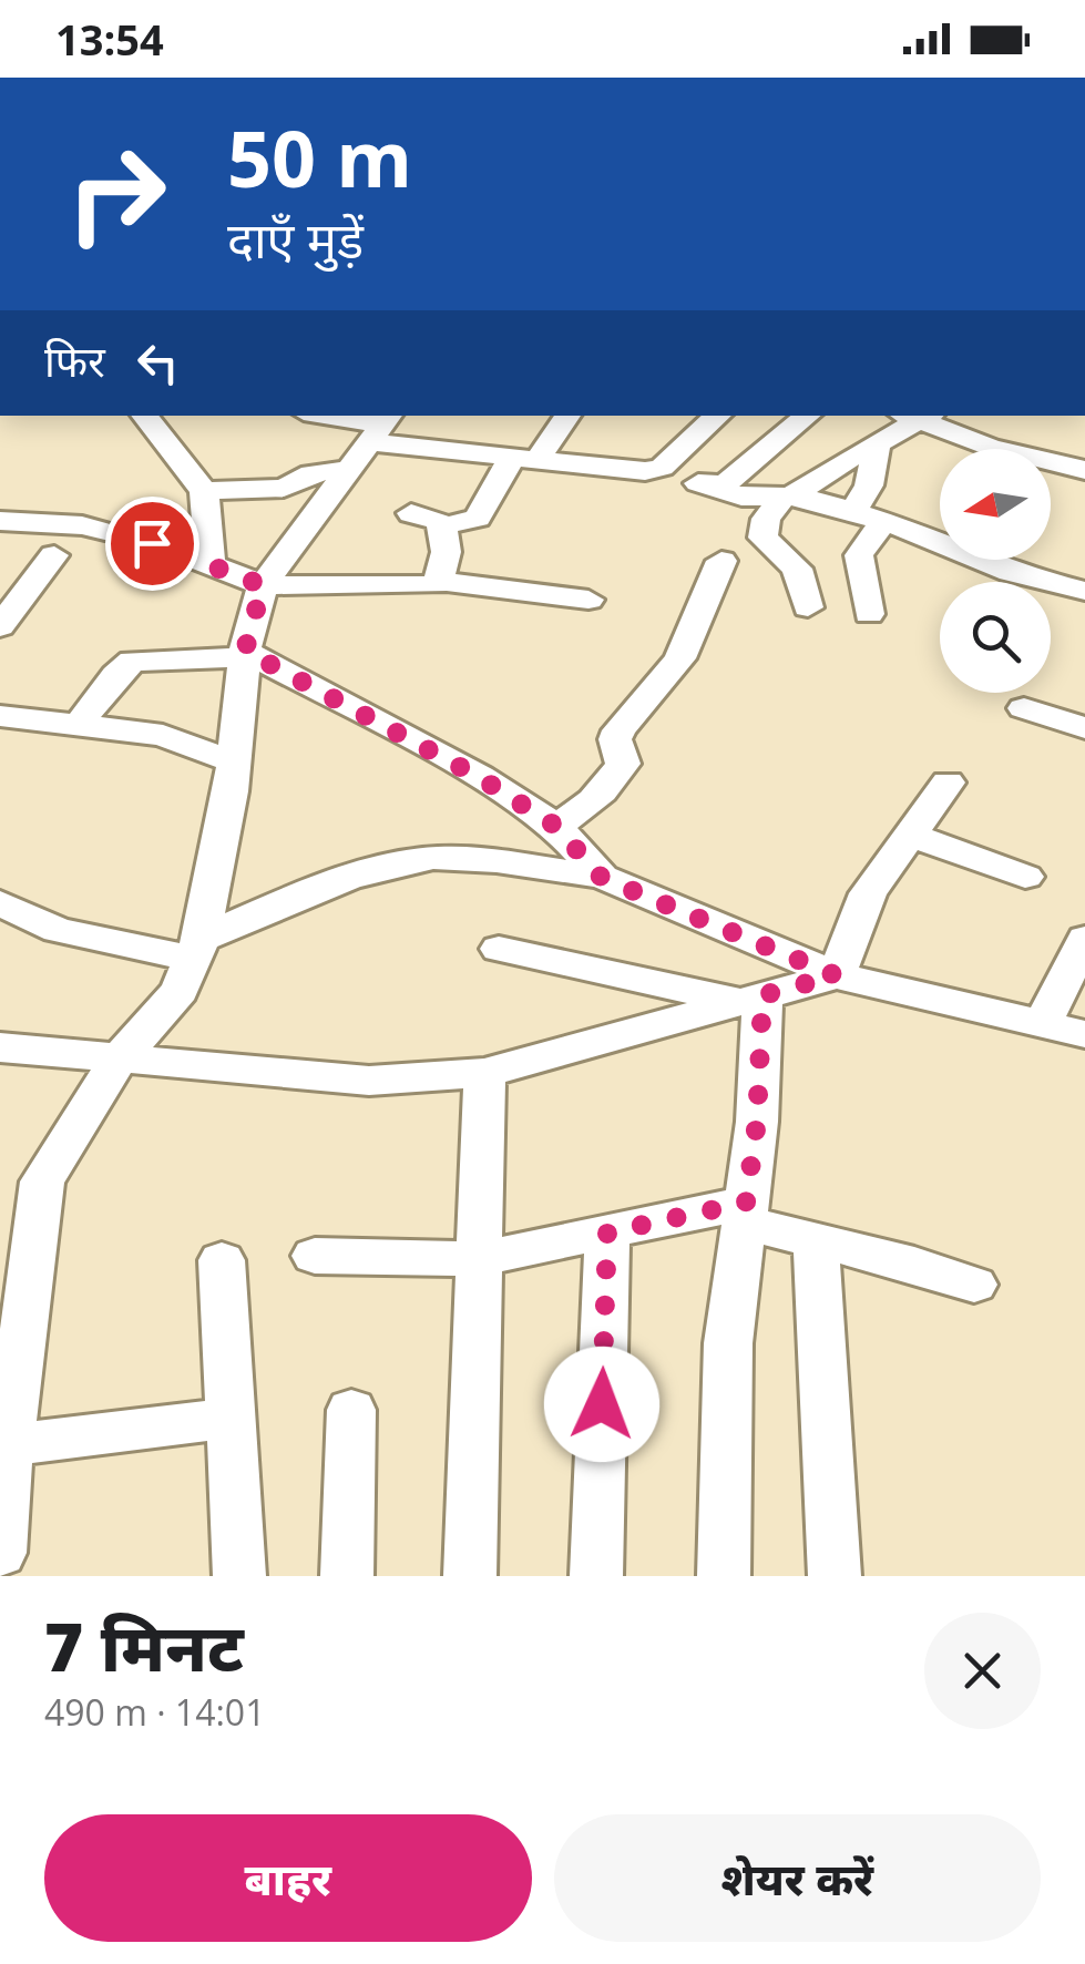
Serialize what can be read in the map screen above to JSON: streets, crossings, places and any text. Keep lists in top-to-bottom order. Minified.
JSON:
{"north":"left","page":{"status":"13:54","turn":["50 m","दाएँ मुड़ें"],"then":"फिर","heading":["7 मिनट","490 m · 14:01"],"buttons":["बाहर","शेयर करें"]}}
